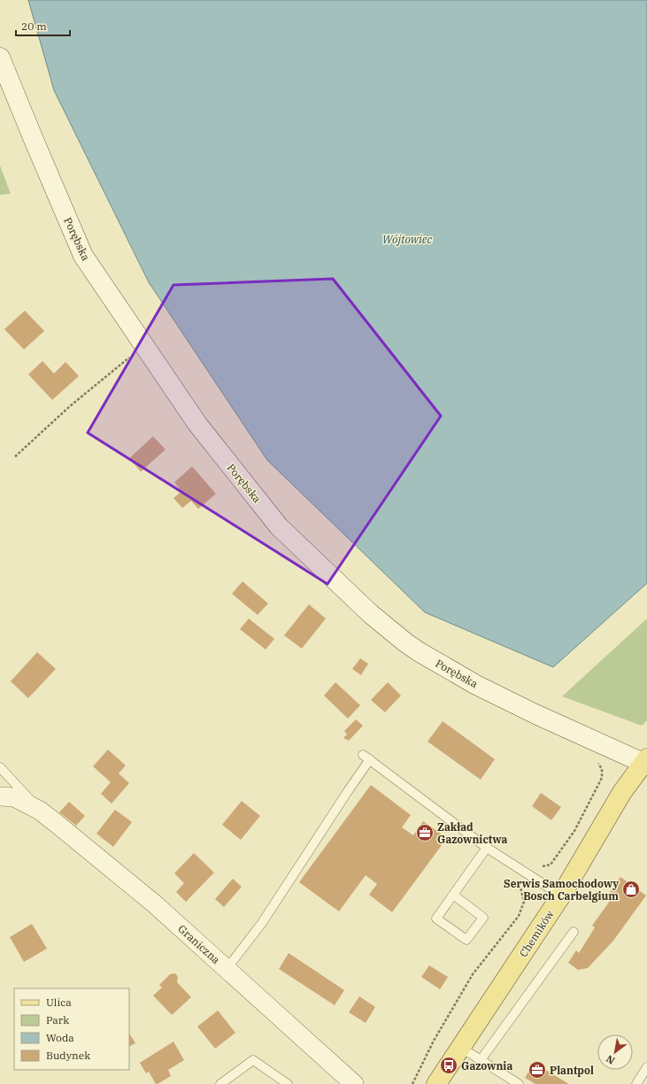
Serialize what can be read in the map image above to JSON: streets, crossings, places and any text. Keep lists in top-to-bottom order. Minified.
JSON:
{"streets":{"main road":["Chemików"],"street":["Porębska","Graniczna"]},"crossings":[["Porębska","Chemików"]],"water":["Wójtowiec"],"places":{"office":["Zakład Gazownictwa","Plantpol"],"shop":["Serwis Samochodowy Bosch Carbelgium"],"bus stop":["Gazownia"]},"legend":["Ulica","Park","Woda","Budynek"],"scale_bar":"20 m","north":"bottom left"}
